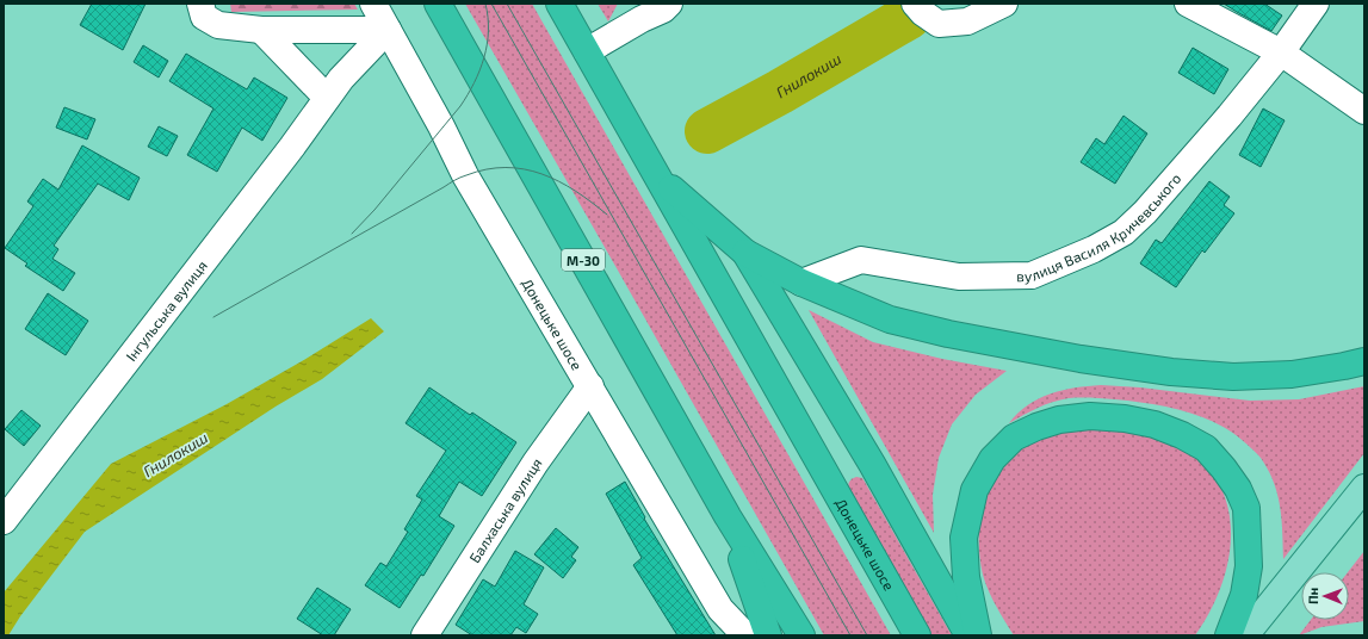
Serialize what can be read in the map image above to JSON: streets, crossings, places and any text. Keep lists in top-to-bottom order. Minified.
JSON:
{"streets":{"highway":["М-30","Донецьке шосе"],"street":["вулиця Василя Кричевського","Інгульська вулиця","Балхаська вулиця"]},"crossings":[["Інгульська вулиця","Донецьке шосе"],["Донецьке шосе","Балхаська вулиця"]],"water":["Гнилокиш"],"north":"left"}
